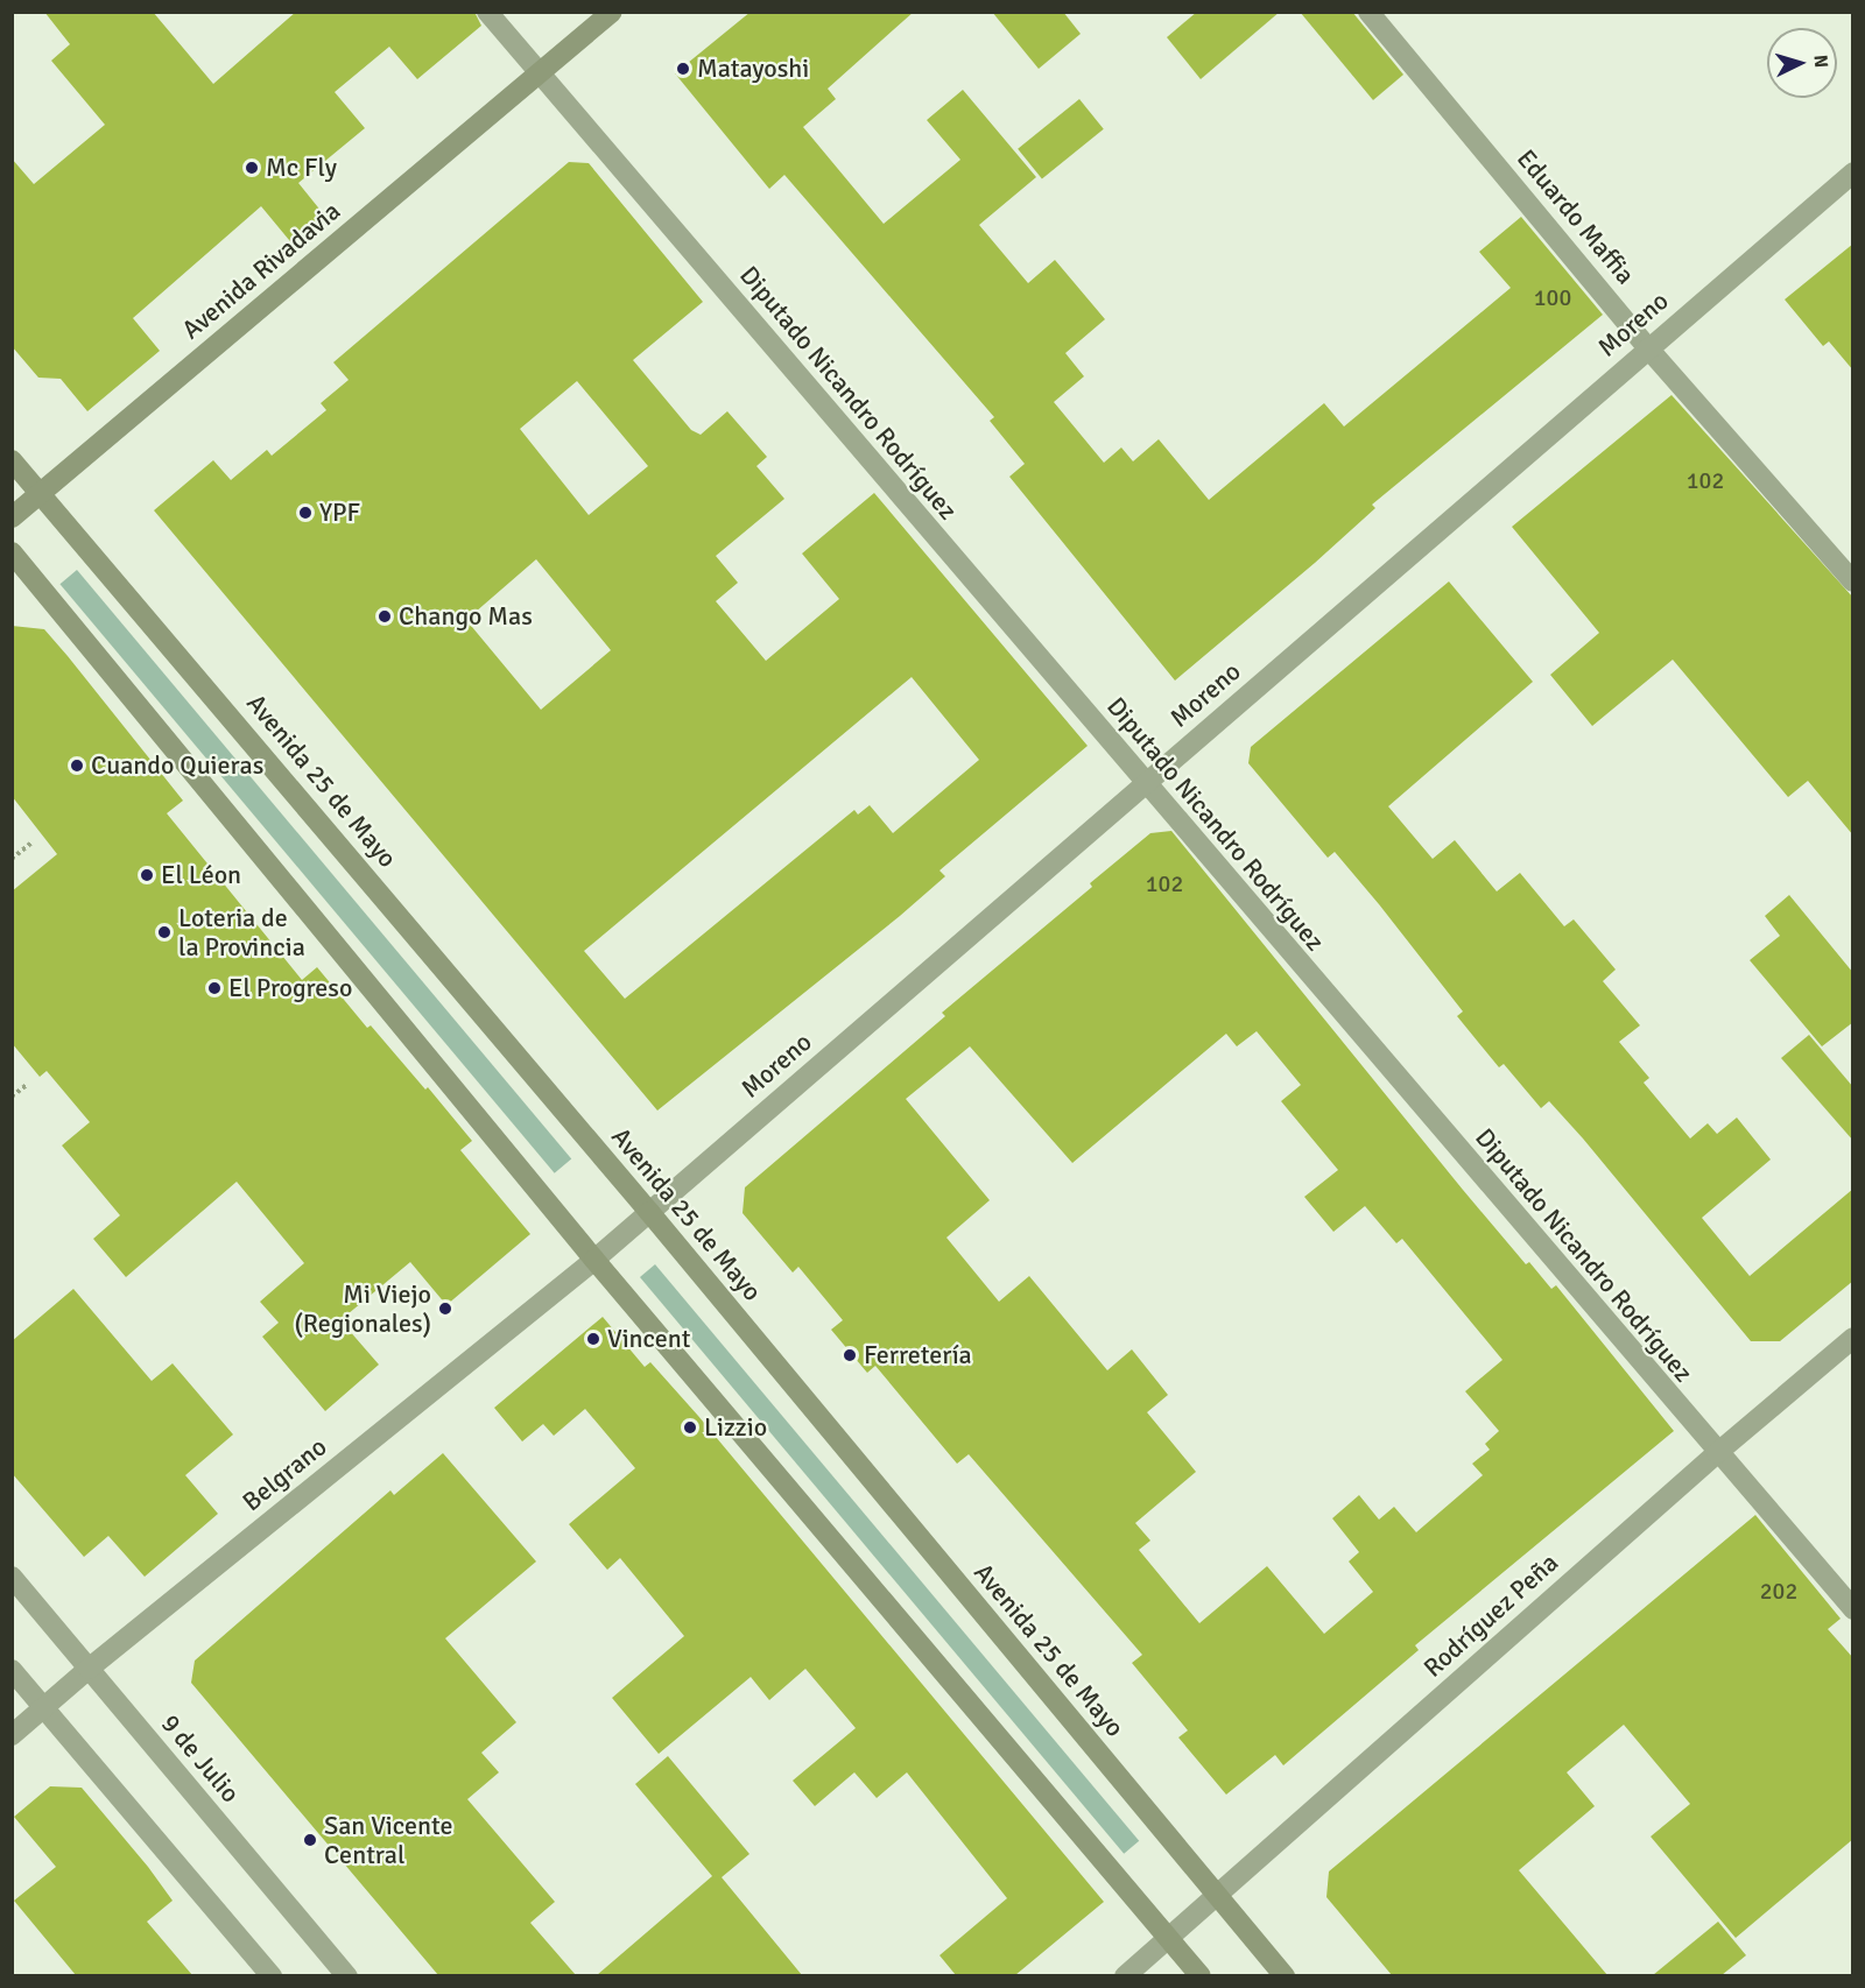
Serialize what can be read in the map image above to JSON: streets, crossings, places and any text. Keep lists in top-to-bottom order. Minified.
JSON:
{"streets":{"main road":["Avenida Rivadavia","Avenida 25 de Mayo"],"street":["Eduardo Maffia","Moreno","Diputado Nicandro Rodríguez","Belgrano","Rodríguez Peña","9 de Julio"]},"crossings":[["Eduardo Maffia","Moreno"],["Avenida Rivadavia","Diputado Nicandro Rodríguez"],["Avenida Rivadavia","Avenida 25 de Mayo"],["Moreno","Diputado Nicandro Rodríguez"],["Moreno","Avenida 25 de Mayo"],["Moreno","Belgrano"],["Diputado Nicandro Rodríguez","Rodríguez Peña"],["Avenida 25 de Mayo","Rodríguez Peña"],["Belgrano","9 de Julio"]],"places":["Matayoshi","Mc Fly","YPF","Chango Mas","Cuando Quieras","El Léon","Loteria de la Provincia","El Progreso","Mi Viejo (Regionales)","Vincent","Ferretería","Lizzio","San Vicente Central"],"house_numbers":["100","102","102","202"],"north":"right"}
